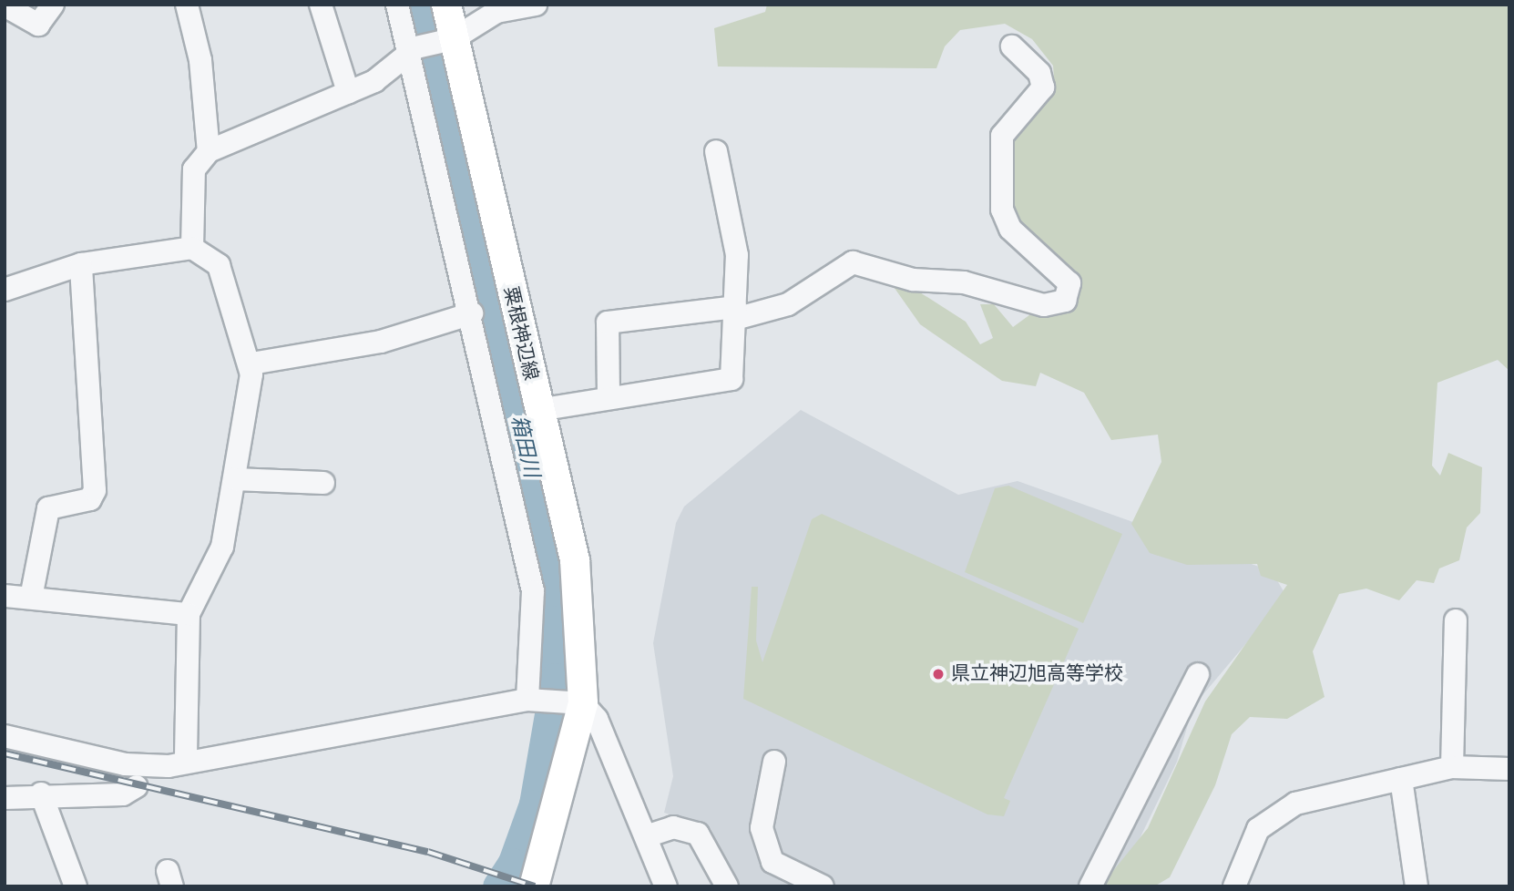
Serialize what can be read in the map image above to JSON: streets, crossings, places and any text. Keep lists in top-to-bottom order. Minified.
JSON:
{"streets":{"main road":["粟根神辺線"]},"water":["箱田川"],"places":["県立神辺旭高等学校"]}
